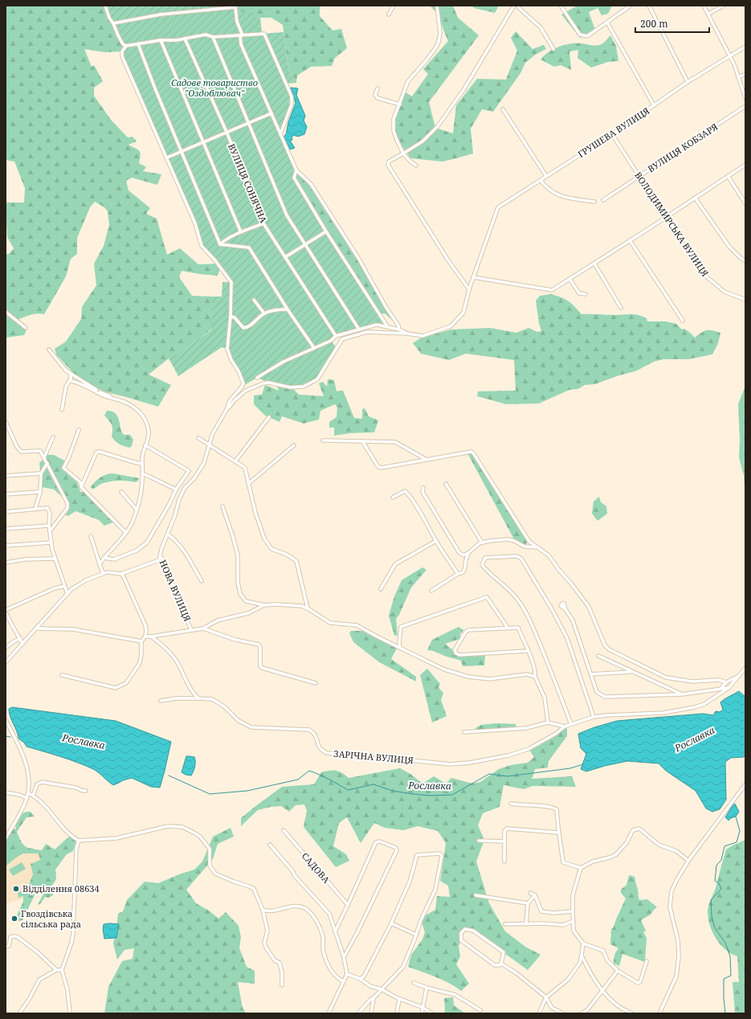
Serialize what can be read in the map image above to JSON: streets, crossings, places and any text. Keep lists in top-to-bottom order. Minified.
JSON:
{"streets":{"street":["ГРУШЕВА ВУЛИЦЯ","ВУЛИЦЯ КОБЗАРЯ","ВУЛИЦЯ СОНЯЧНА","ВОЛОДИМИРСЬКА ВУЛИЦЯ","НОВА ВУЛИЦЯ","ЗАРІЧНА ВУЛИЦЯ","САДОВА"]},"crossings":[["ГРУШЕВА ВУЛИЦЯ","ВОЛОДИМИРСЬКА ВУЛИЦЯ"],["ВУЛИЦЯ КОБЗАРЯ","ВОЛОДИМИРСЬКА ВУЛИЦЯ"]],"water":["Рославка"],"parks":["Садове товариство \"Оздоблювач\""],"places":["Відділення 08634","Гвоздівська сільська рада"],"scale_bar":"200 m"}
